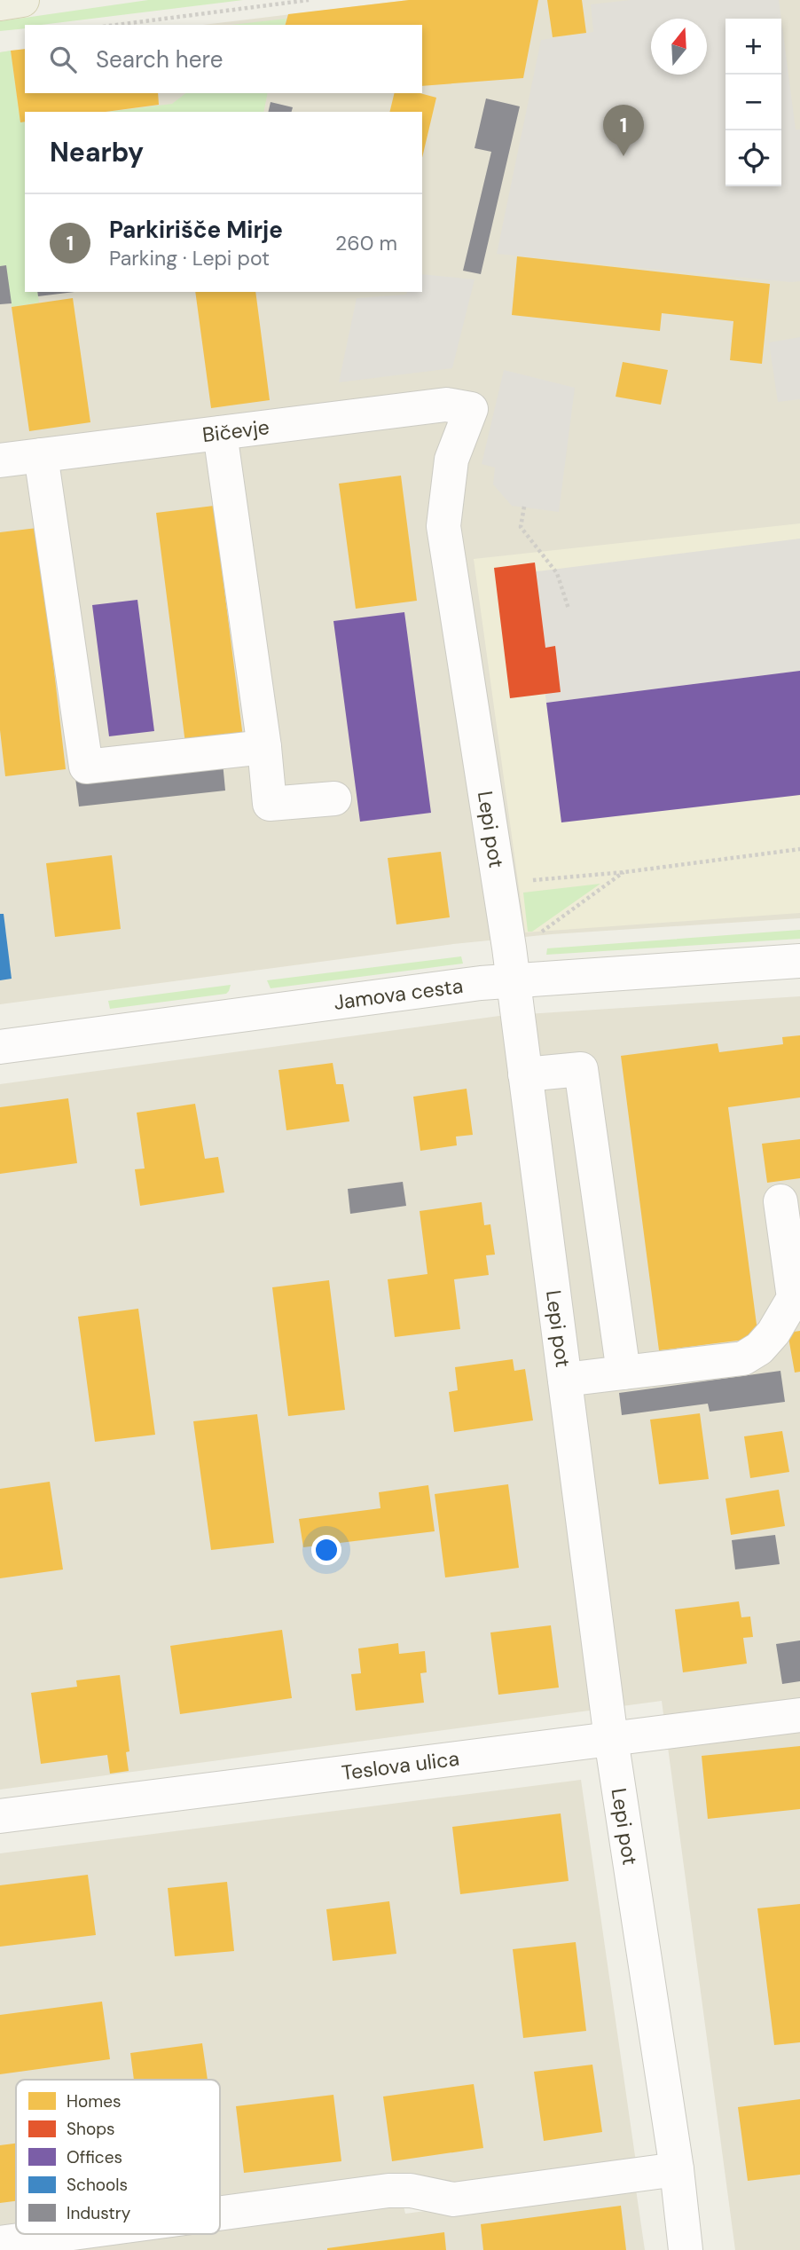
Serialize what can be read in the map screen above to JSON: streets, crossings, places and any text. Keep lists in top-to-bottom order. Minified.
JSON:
{"streets":{"street":["Bičevje","Lepi pot","Jamova cesta","Teslova ulica"]},"crossings":[["Bičevje","Lepi pot"],["Lepi pot","Jamova cesta"],["Lepi pot","Teslova ulica"]],"legend":["Homes","Shops","Offices","Schools","Industry"],"north":"top","page":{"map_buttons":["+","−"],"search":"Search here","pins":"1","heading":"Nearby","list":[{"mark":"1","name":"Parkirišče Mirje","note":"Parking · Lepi pot","value":"260 m"}]}}
